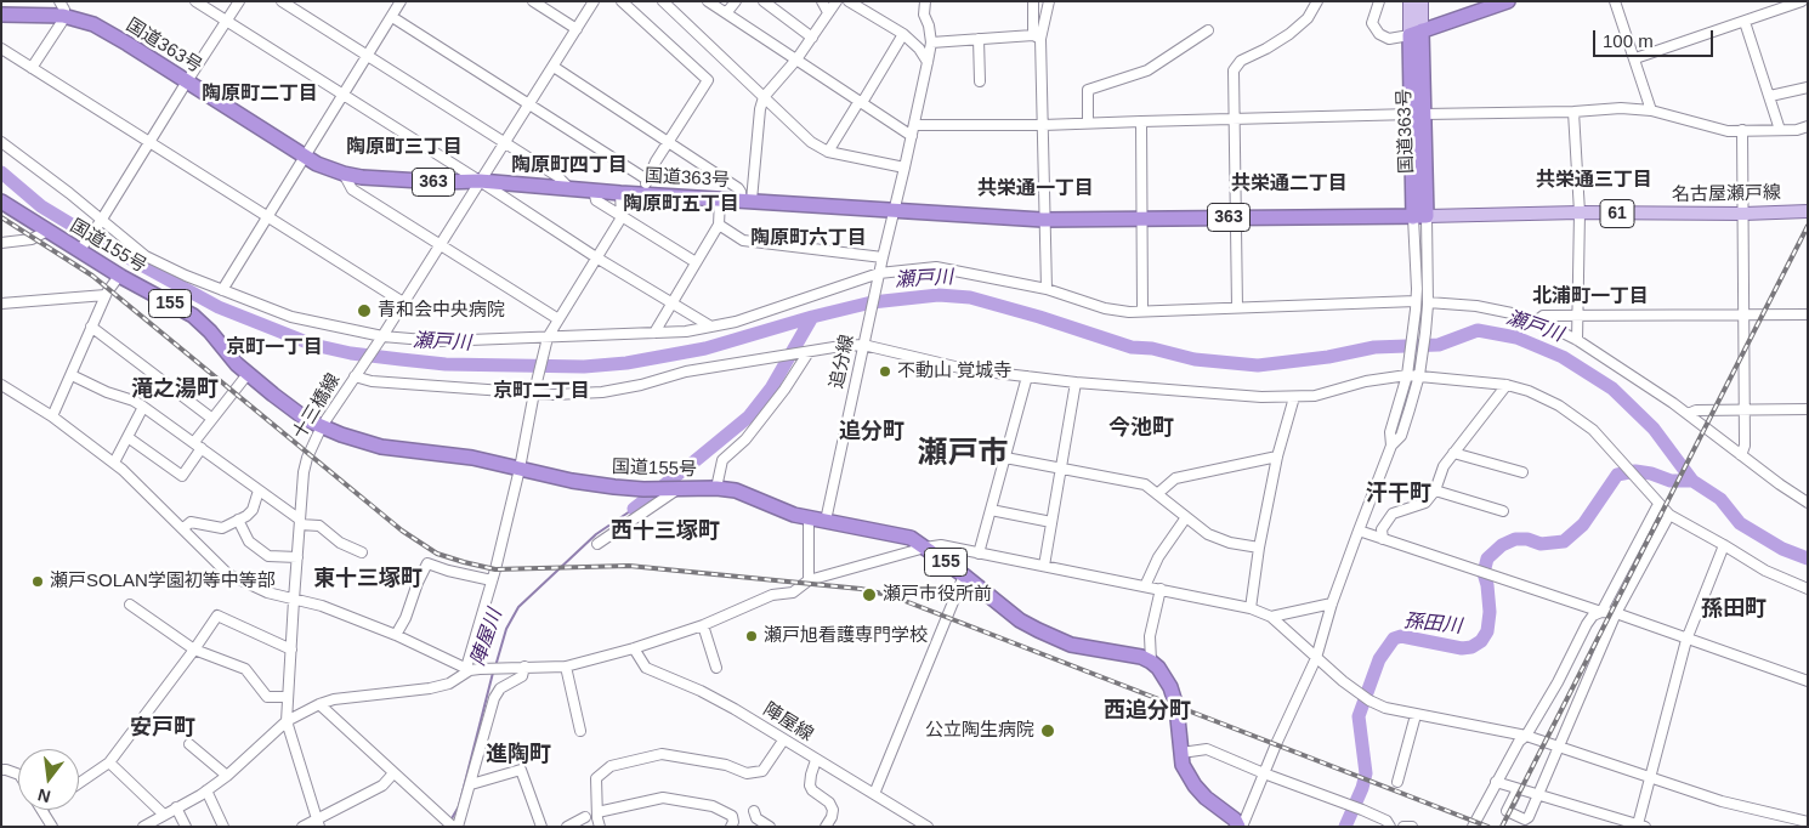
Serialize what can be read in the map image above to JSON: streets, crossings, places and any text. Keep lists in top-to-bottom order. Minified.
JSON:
{"streets":{"highway":["国道363号","363","国道155号","155"],"main road":["名古屋瀬戸線","61"],"street":["追分線","十三橋線","陣屋線"]},"crossings":[["国道363号","名古屋瀬戸線"],["国道363号","追分線"],["国道363号","十三橋線"],["国道155号","追分線"],["国道155号","十三橋線"]],"districts":["陶原町二丁目","陶原町三丁目","陶原町四丁目","共栄通三丁目","共栄通二丁目","共栄通一丁目","陶原町五丁目","陶原町六丁目","北浦町一丁目","京町一丁目","滝之湯町","京町二丁目","今池町","追分町","瀬戸市","汗干町","西十三塚町","東十三塚町","孫田町","西追分町","安戸町","進陶町"],"water":["瀬戸川","孫田川","陣屋川"],"places":["青和会中央病院","不動山 覚城寺","瀬戸SOLAN学園初等中等部","瀬戸市役所前","瀬戸旭看護専門学校","公立陶生病院"],"scale_bar":"100 m","north":"bottom"}
